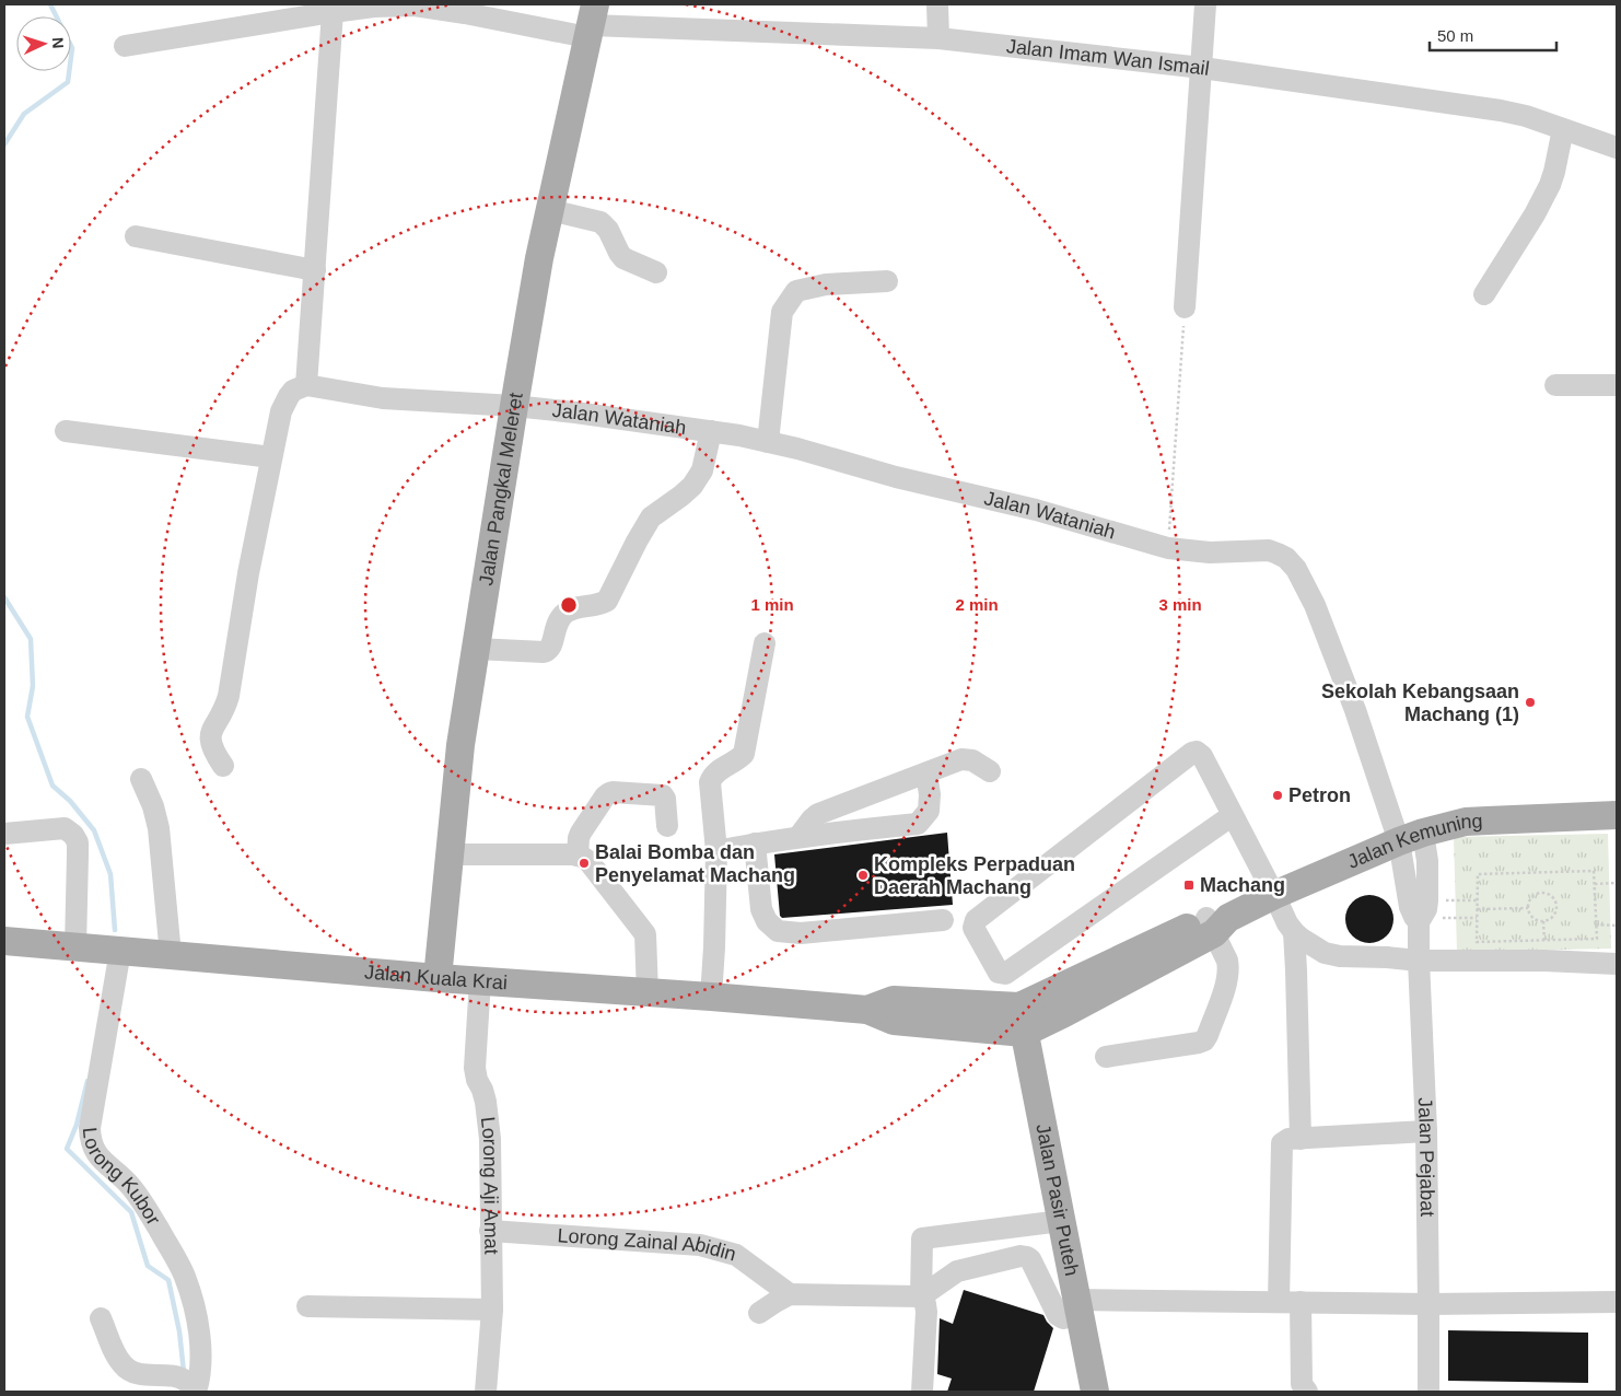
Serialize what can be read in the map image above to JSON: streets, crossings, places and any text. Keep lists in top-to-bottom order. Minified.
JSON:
{"streets":{"main road":["Jalan Pangkal Meleret","Jalan Kemuning","Jalan Kuala Krai","Jalan Pasir Puteh"],"street":["Jalan Imam Wan Ismail","Jalan Wataniah","Jalan Pejabat","Lorong Kubor","Lorong Aji Amat","Lorong Zainal Abidin"]},"crossings":[["Jalan Imam Wan Ismail","Jalan Pangkal Meleret"],["Jalan Wataniah","Jalan Pangkal Meleret"],["Jalan Wataniah","Jalan Kemuning"],["Jalan Wataniah","Jalan Pejabat"],["Jalan Pangkal Meleret","Jalan Kuala Krai"],["Jalan Kemuning","Jalan Kuala Krai"],["Jalan Kemuning","Jalan Pejabat"],["Jalan Kemuning","Jalan Pasir Puteh"],["Jalan Kuala Krai","Lorong Kubor"],["Jalan Kuala Krai","Lorong Aji Amat"],["Jalan Kuala Krai","Jalan Pasir Puteh"],["Lorong Aji Amat","Lorong Zainal Abidin"]],"places":{"other":["Sekolah Kebangsaan Machang (1)","Petron","Balai Bomba dan Penyelamat Machang","Kompleks Perpaduan Daerah Machang"],"transit":["Machang"]},"scale_bar":"50 m","north":"right","rings":["1 min","2 min","3 min"]}
